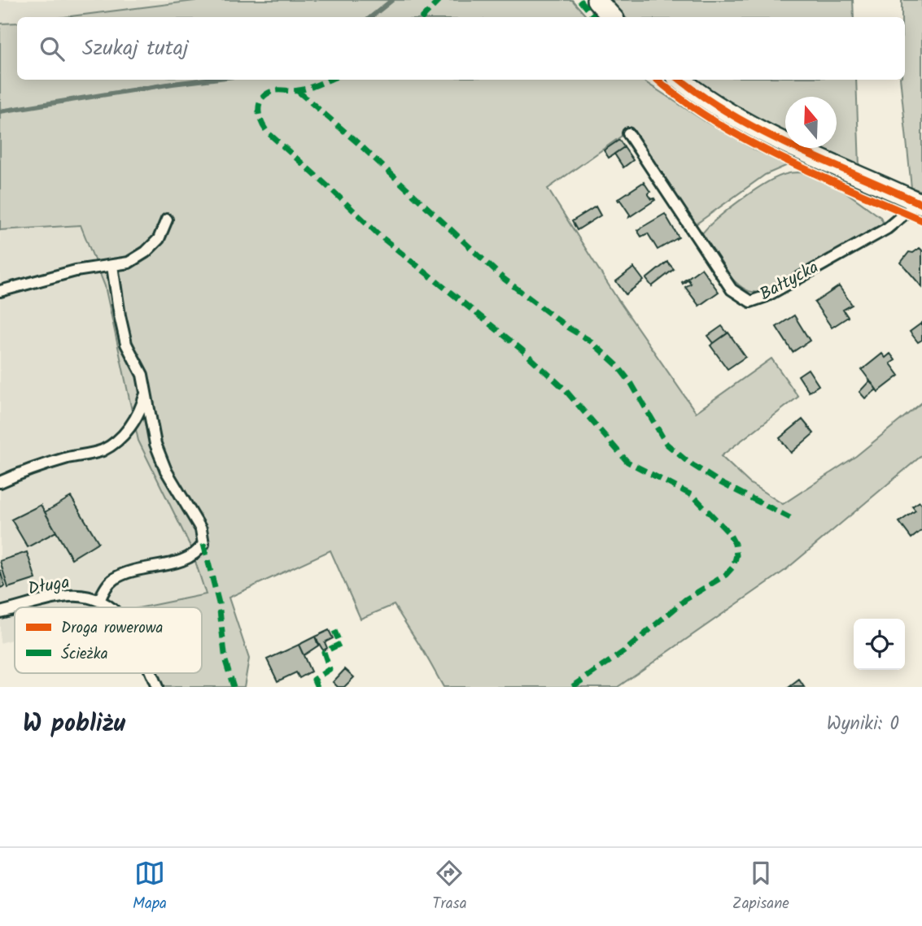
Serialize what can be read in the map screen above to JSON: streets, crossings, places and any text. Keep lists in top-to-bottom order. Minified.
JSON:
{"streets":{"street":["Bałtycka"],"lane":["Długa"]},"legend":["Droga rowerowa","Ścieżka"],"north":"top","page":{"search":"Szukaj tutaj","heading":["W pobliżu","Wyniki: 0"],"nav":["Mapa","Trasa","Zapisane"]}}
